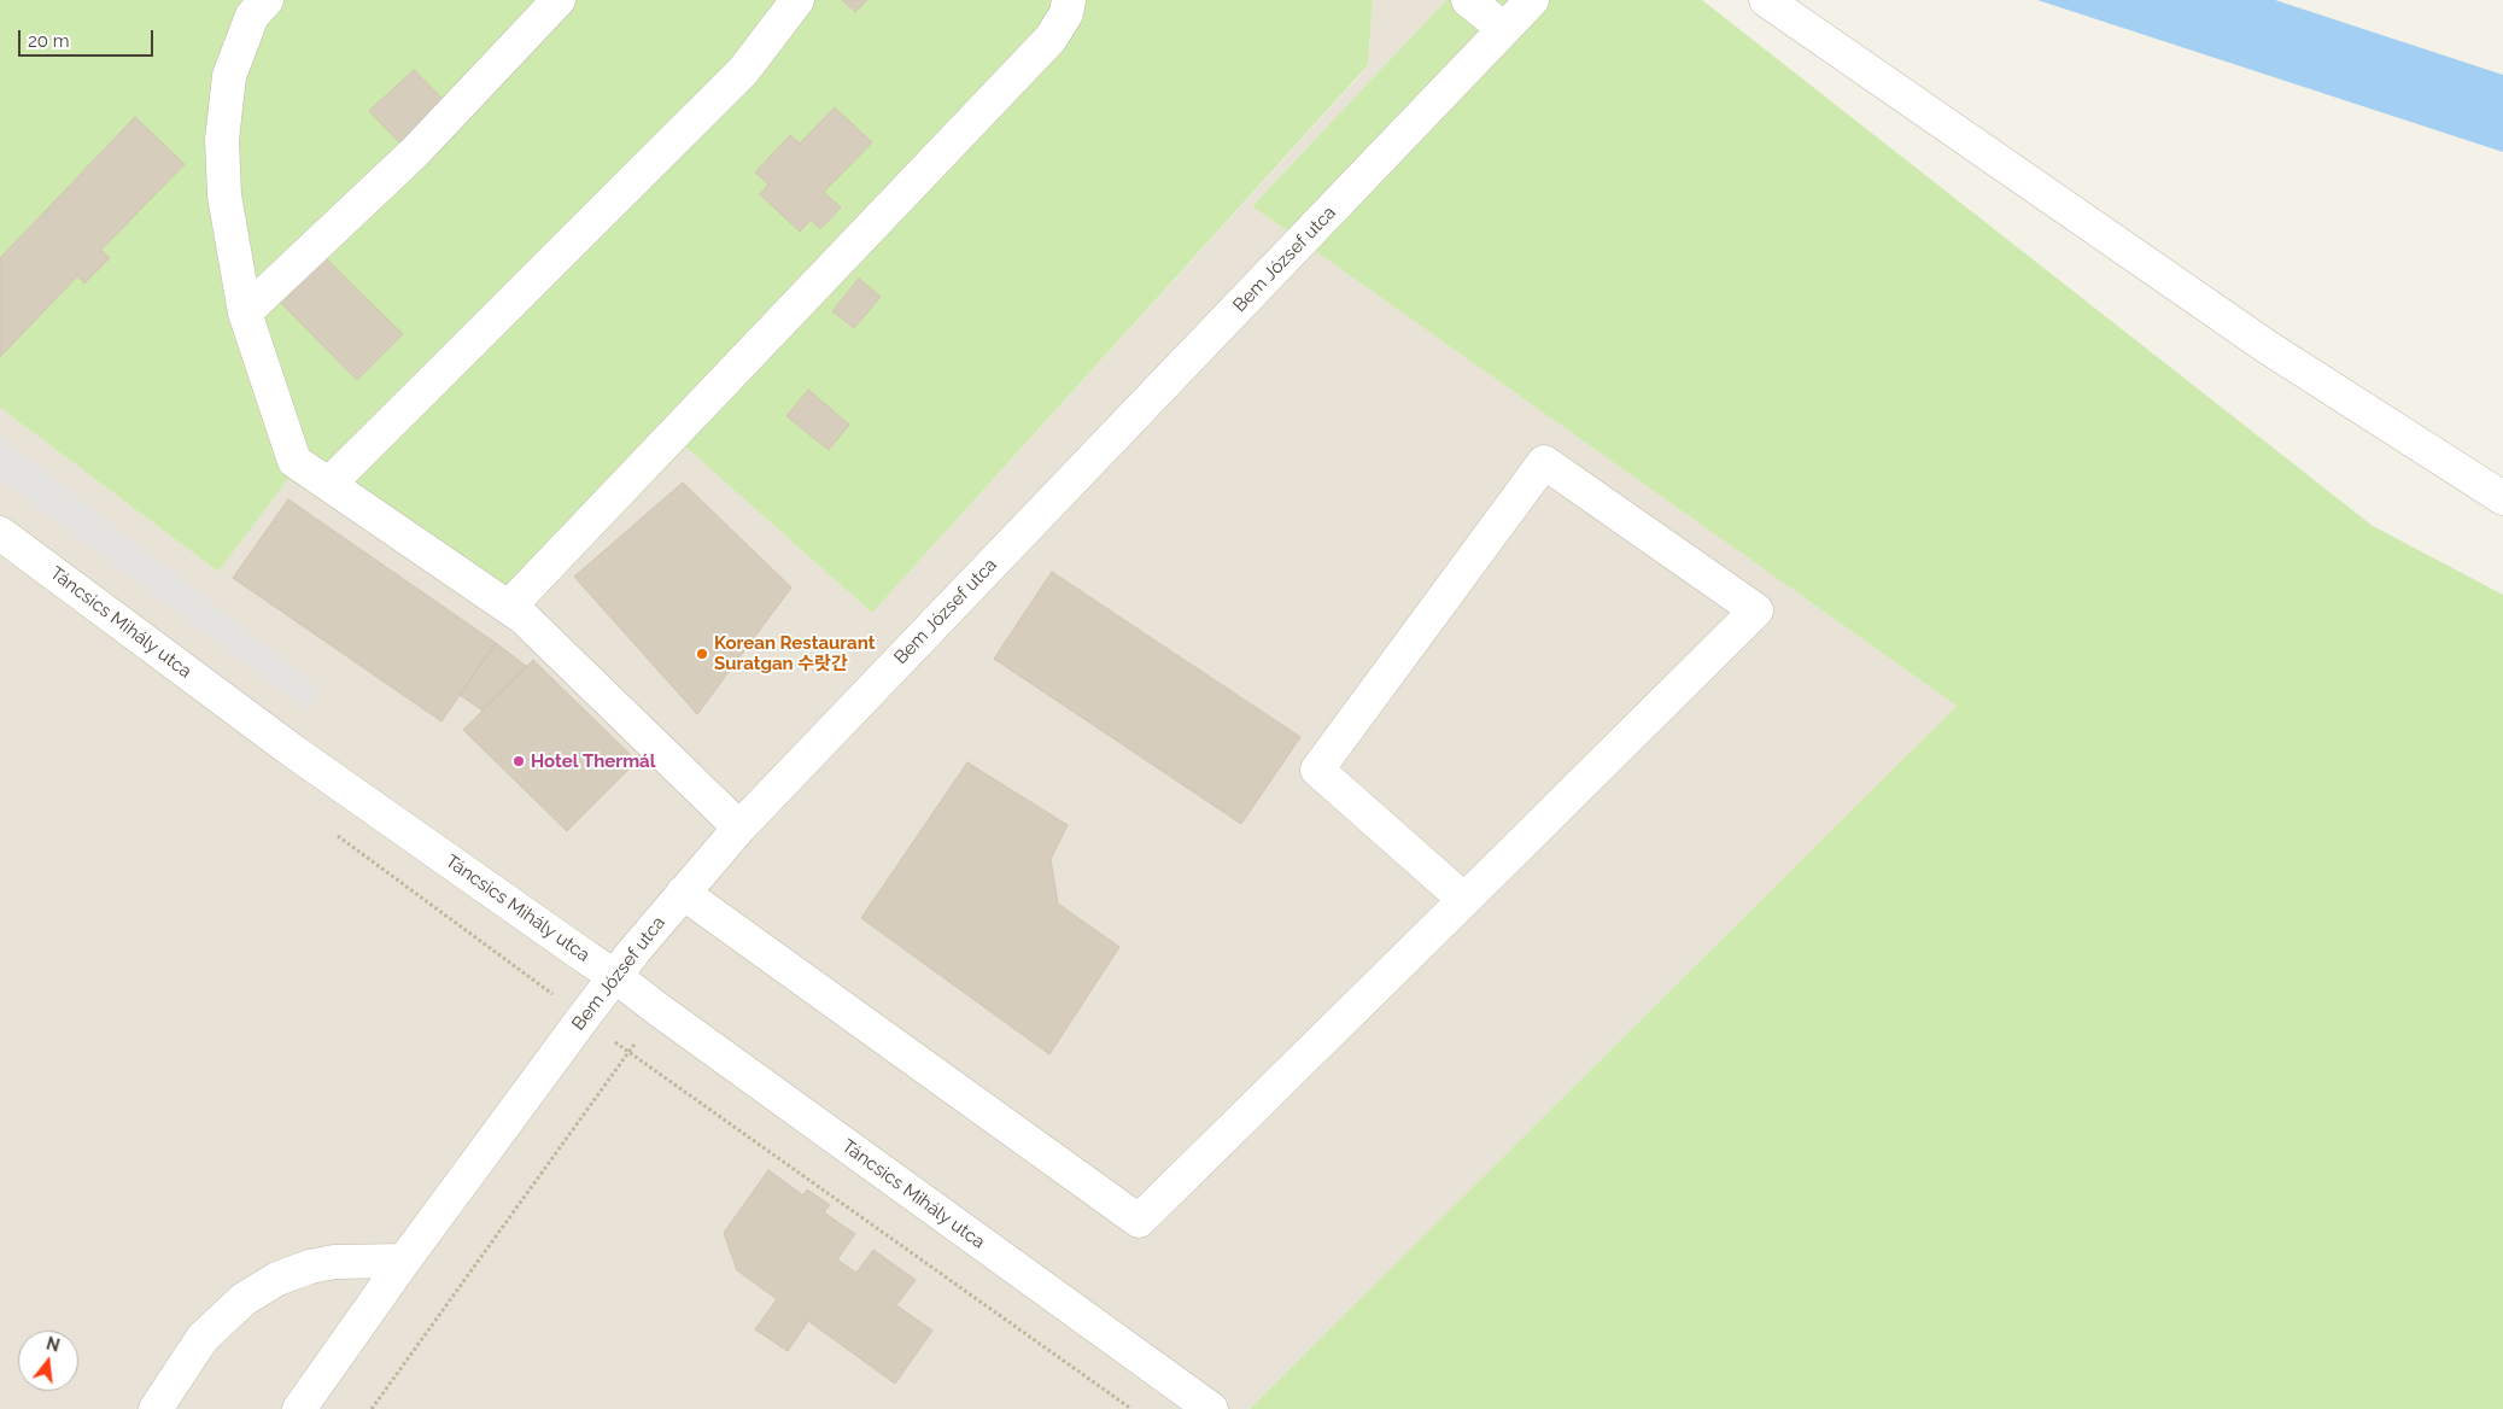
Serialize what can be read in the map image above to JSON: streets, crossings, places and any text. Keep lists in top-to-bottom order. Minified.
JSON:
{"streets":{"street":["Bem József utca","Táncsics Mihály utca"]},"crossings":[["Bem József utca","Táncsics Mihály utca"]],"places":["Korean Restaurant Suratgan 수랏간","Hotel Thermál"],"scale_bar":"20 m","north":"top"}
